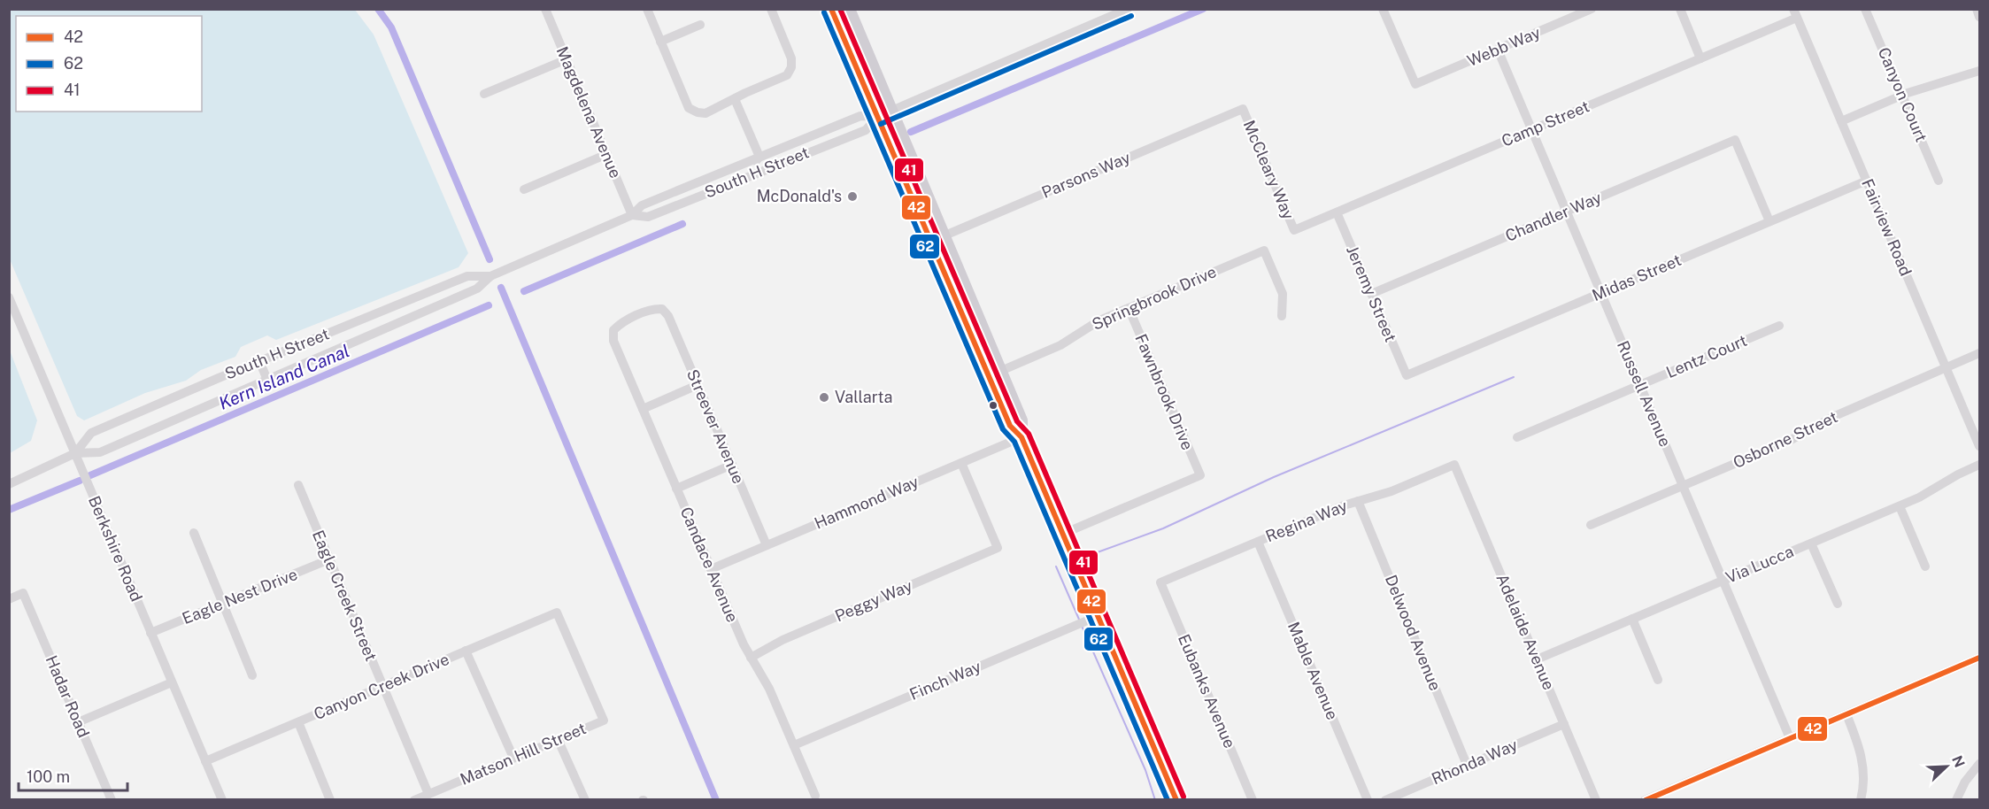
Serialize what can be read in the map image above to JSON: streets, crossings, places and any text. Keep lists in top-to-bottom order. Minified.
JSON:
{"streets":{"street":["Webb Way","Canyon Court","Magdelena Avenue","Camp Street","McCleary Way","South H Street","Parsons Way","Chandler Way","Fairview Road","Midas Street","Jeremy Street","Springbrook Drive","Lentz Court","Fawnbrook Drive","Russell Avenue","Streever Avenue","Osborne Street","Hammond Way","Regina Way","Berkshire Road","Candace Avenue","Via Lucca","Eagle Creek Street","Eagle Nest Drive","Peggy Way","Adelaide Avenue","Delwood Avenue","Mable Avenue","Finch Way","Canyon Creek Drive","Eubanks Avenue","Hadar Road","Matson Hill Street","Rhonda Way"]},"crossings":[["Webb Way","Russell Avenue"],["Magdelena Avenue","South H Street"],["Camp Street","McCleary Way"],["Camp Street","Fairview Road"],["Camp Street","Jeremy Street"],["Camp Street","Russell Avenue"],["McCleary Way","Parsons Way"],["South H Street","Berkshire Road"],["Chandler Way","Midas Street"],["Chandler Way","Jeremy Street"],["Chandler Way","Russell Avenue"],["Fairview Road","Midas Street"],["Fairview Road","Osborne Street"],["Midas Street","Jeremy Street"],["Midas Street","Russell Avenue"],["Springbrook Drive","Fawnbrook Drive"],["Lentz Court","Russell Avenue"],["Russell Avenue","Osborne Street"],["Russell Avenue","Via Lucca"],["Streever Avenue","Hammond Way"],["Streever Avenue","Candace Avenue"],["Hammond Way","Candace Avenue"],["Hammond Way","Peggy Way"],["Regina Way","Adelaide Avenue"],["Regina Way","Delwood Avenue"],["Regina Way","Mable Avenue"],["Regina Way","Eubanks Avenue"],["Berkshire Road","Eagle Nest Drive"],["Berkshire Road","Canyon Creek Drive"],["Candace Avenue","Peggy Way"],["Candace Avenue","Finch Way"],["Via Lucca","Adelaide Avenue"],["Eagle Creek Street","Eagle Nest Drive"],["Eagle Creek Street","Canyon Creek Drive"],["Eagle Creek Street","Matson Hill Street"],["Adelaide Avenue","Rhonda Way"],["Delwood Avenue","Rhonda Way"],["Canyon Creek Drive","Matson Hill Street"]],"water":["Kern Island Canal"],"places":["McDonald's","Vallarta"],"lines":["transit line 42","transit line 41","transit line 62"],"legend":["42","62","41"],"scale_bar":"100 m","north":"top right"}
